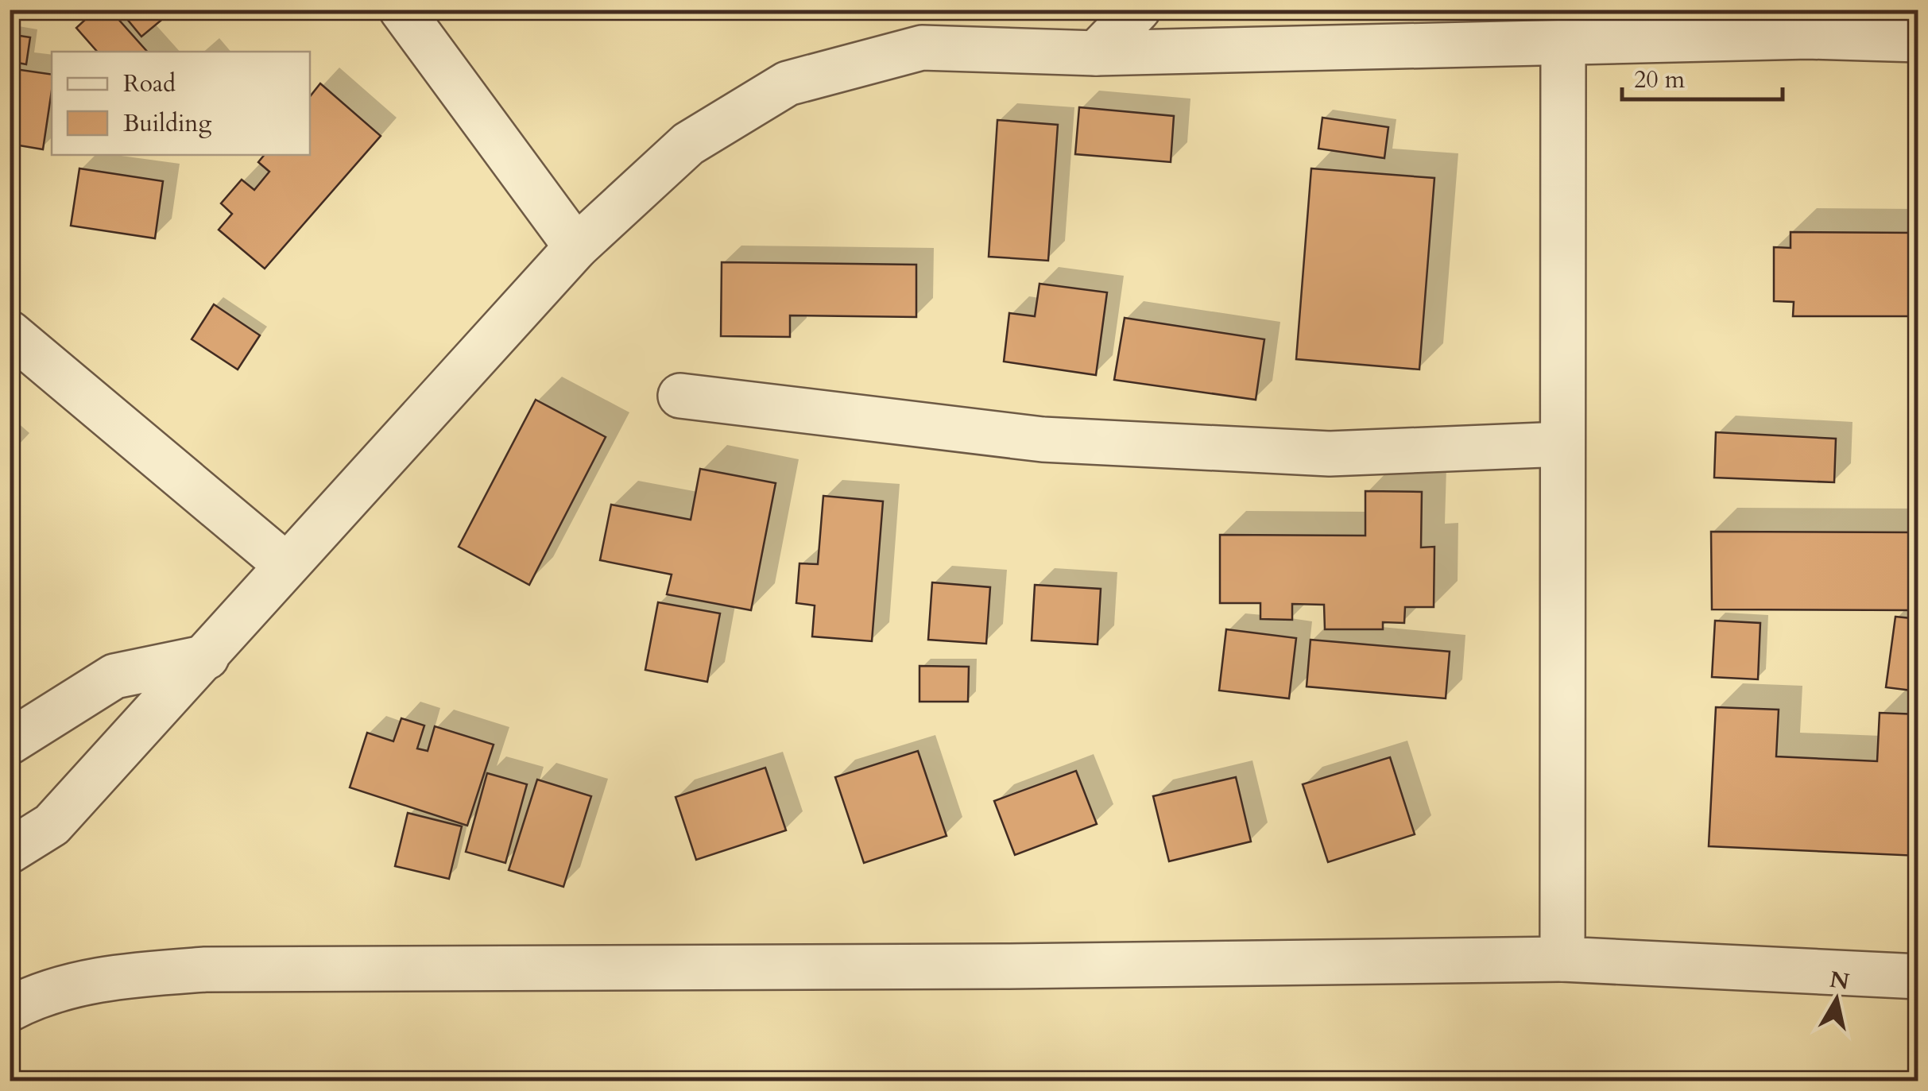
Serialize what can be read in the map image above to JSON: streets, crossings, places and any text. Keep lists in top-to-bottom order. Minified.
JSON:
{"legend":["Road","Building"],"scale_bar":"20 m","north":"top"}
